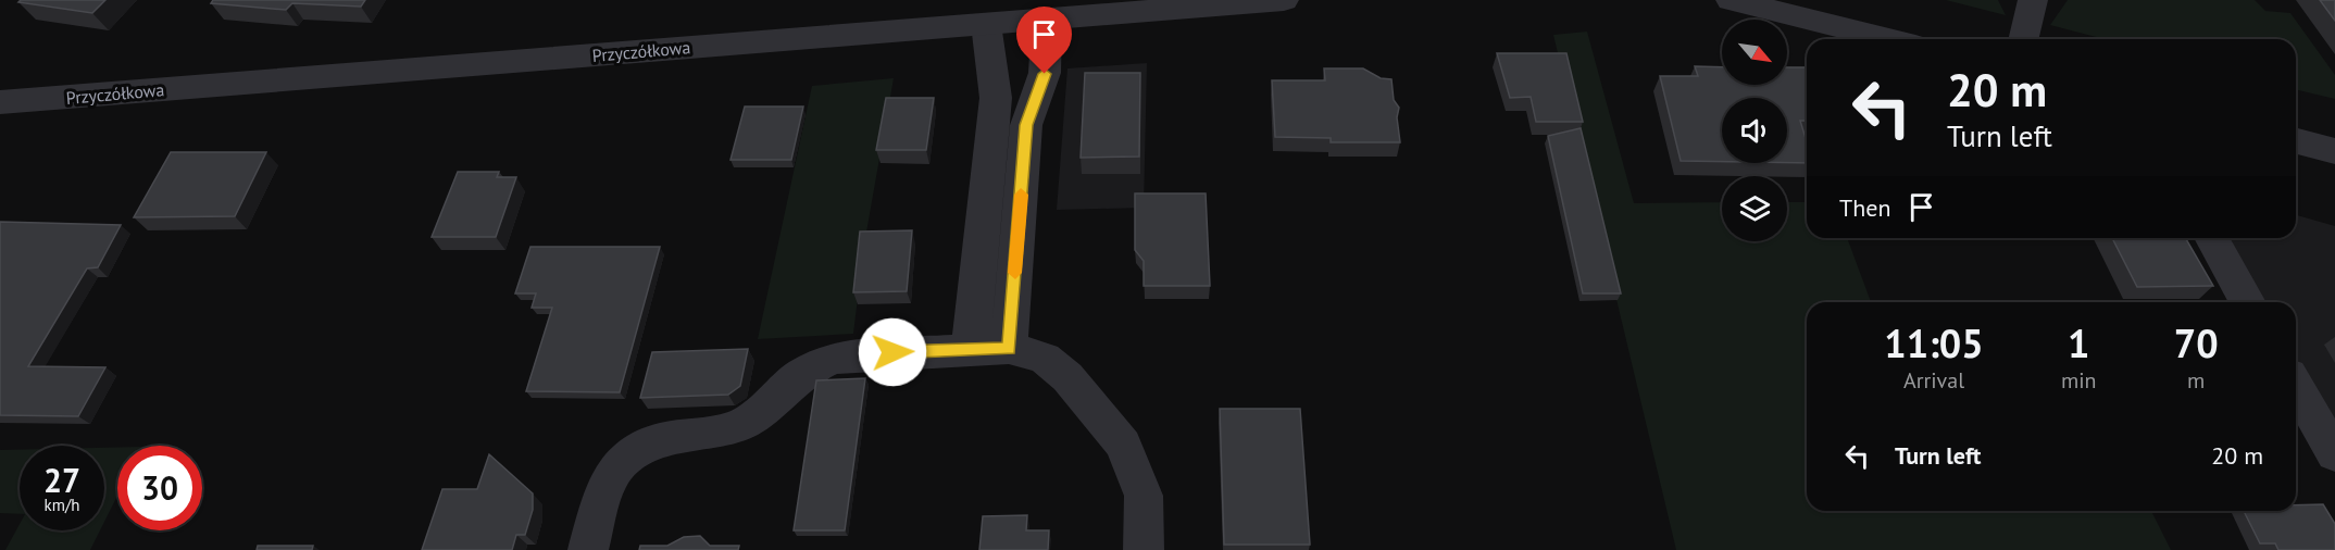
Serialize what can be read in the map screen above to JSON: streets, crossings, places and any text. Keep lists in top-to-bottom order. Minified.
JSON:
{"streets":{"street":["Przyczółkowa"]},"north":"bottom right","page":{"turn":["20 m","Turn left"],"then":"Then","eta":["11:05","Arrival","1","min","70","m"],"list":[{"name":"Turn left","value":"20 m"}],"speed":"27 km/h","limit":"30"}}
